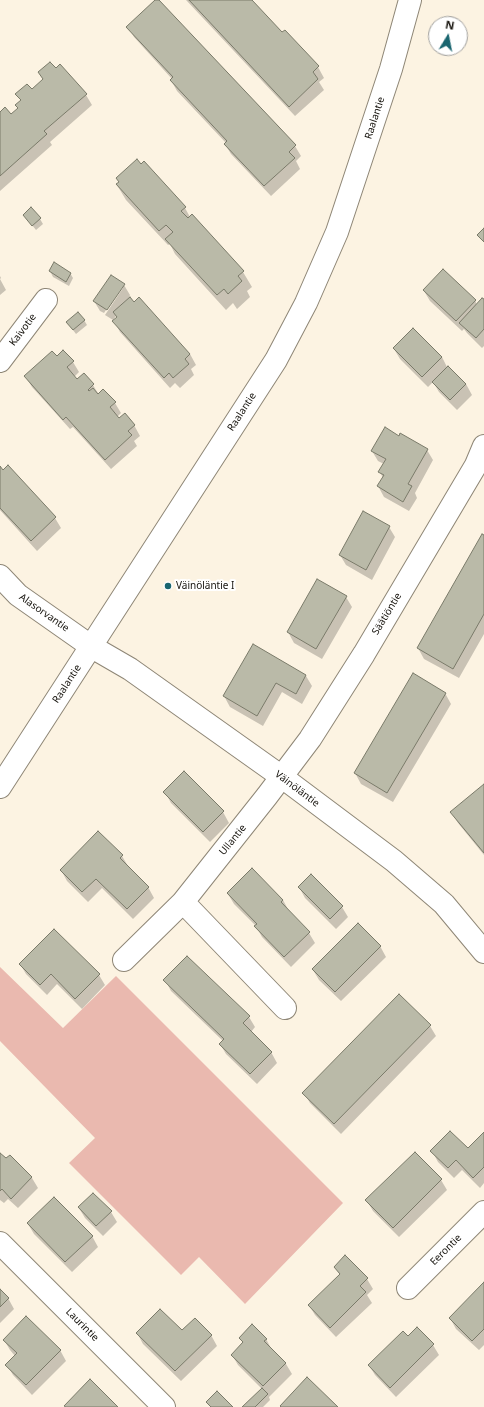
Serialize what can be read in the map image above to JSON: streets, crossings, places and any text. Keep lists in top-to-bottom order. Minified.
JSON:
{"streets":{"street":["Raalantie","Kaivotie","Alasorvantie","Säätiöntie","Väinöläntie","Ullantie","Eerontie","Laurintie"]},"crossings":[["Raalantie","Alasorvantie"],["Raalantie","Väinöläntie"],["Alasorvantie","Väinöläntie"],["Säätiöntie","Väinöläntie"],["Säätiöntie","Ullantie"],["Väinöläntie","Ullantie"]],"places":["Väinöläntie I"],"north":"top"}
